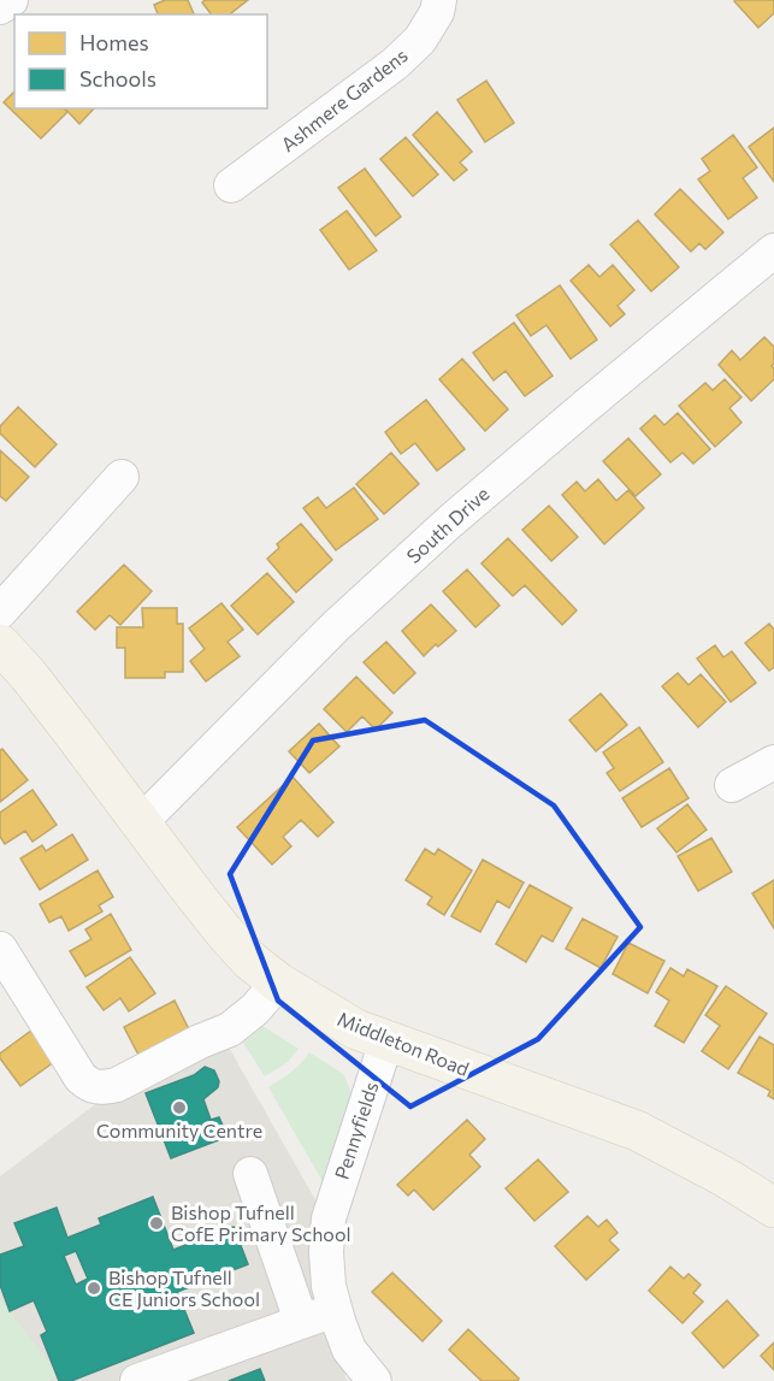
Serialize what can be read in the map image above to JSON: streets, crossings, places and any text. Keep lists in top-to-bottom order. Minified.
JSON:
{"streets":{"main road":["Middleton Road"],"street":["Ashmere Gardens","South Drive","Pennyfields"]},"crossings":[["South Drive","Middleton Road"],["Middleton Road","Pennyfields"]],"places":["Community Centre","Bishop Tufnell CofE Primary School","Bishop Tufnell CE Juniors School"],"legend":["Homes","Schools"]}
